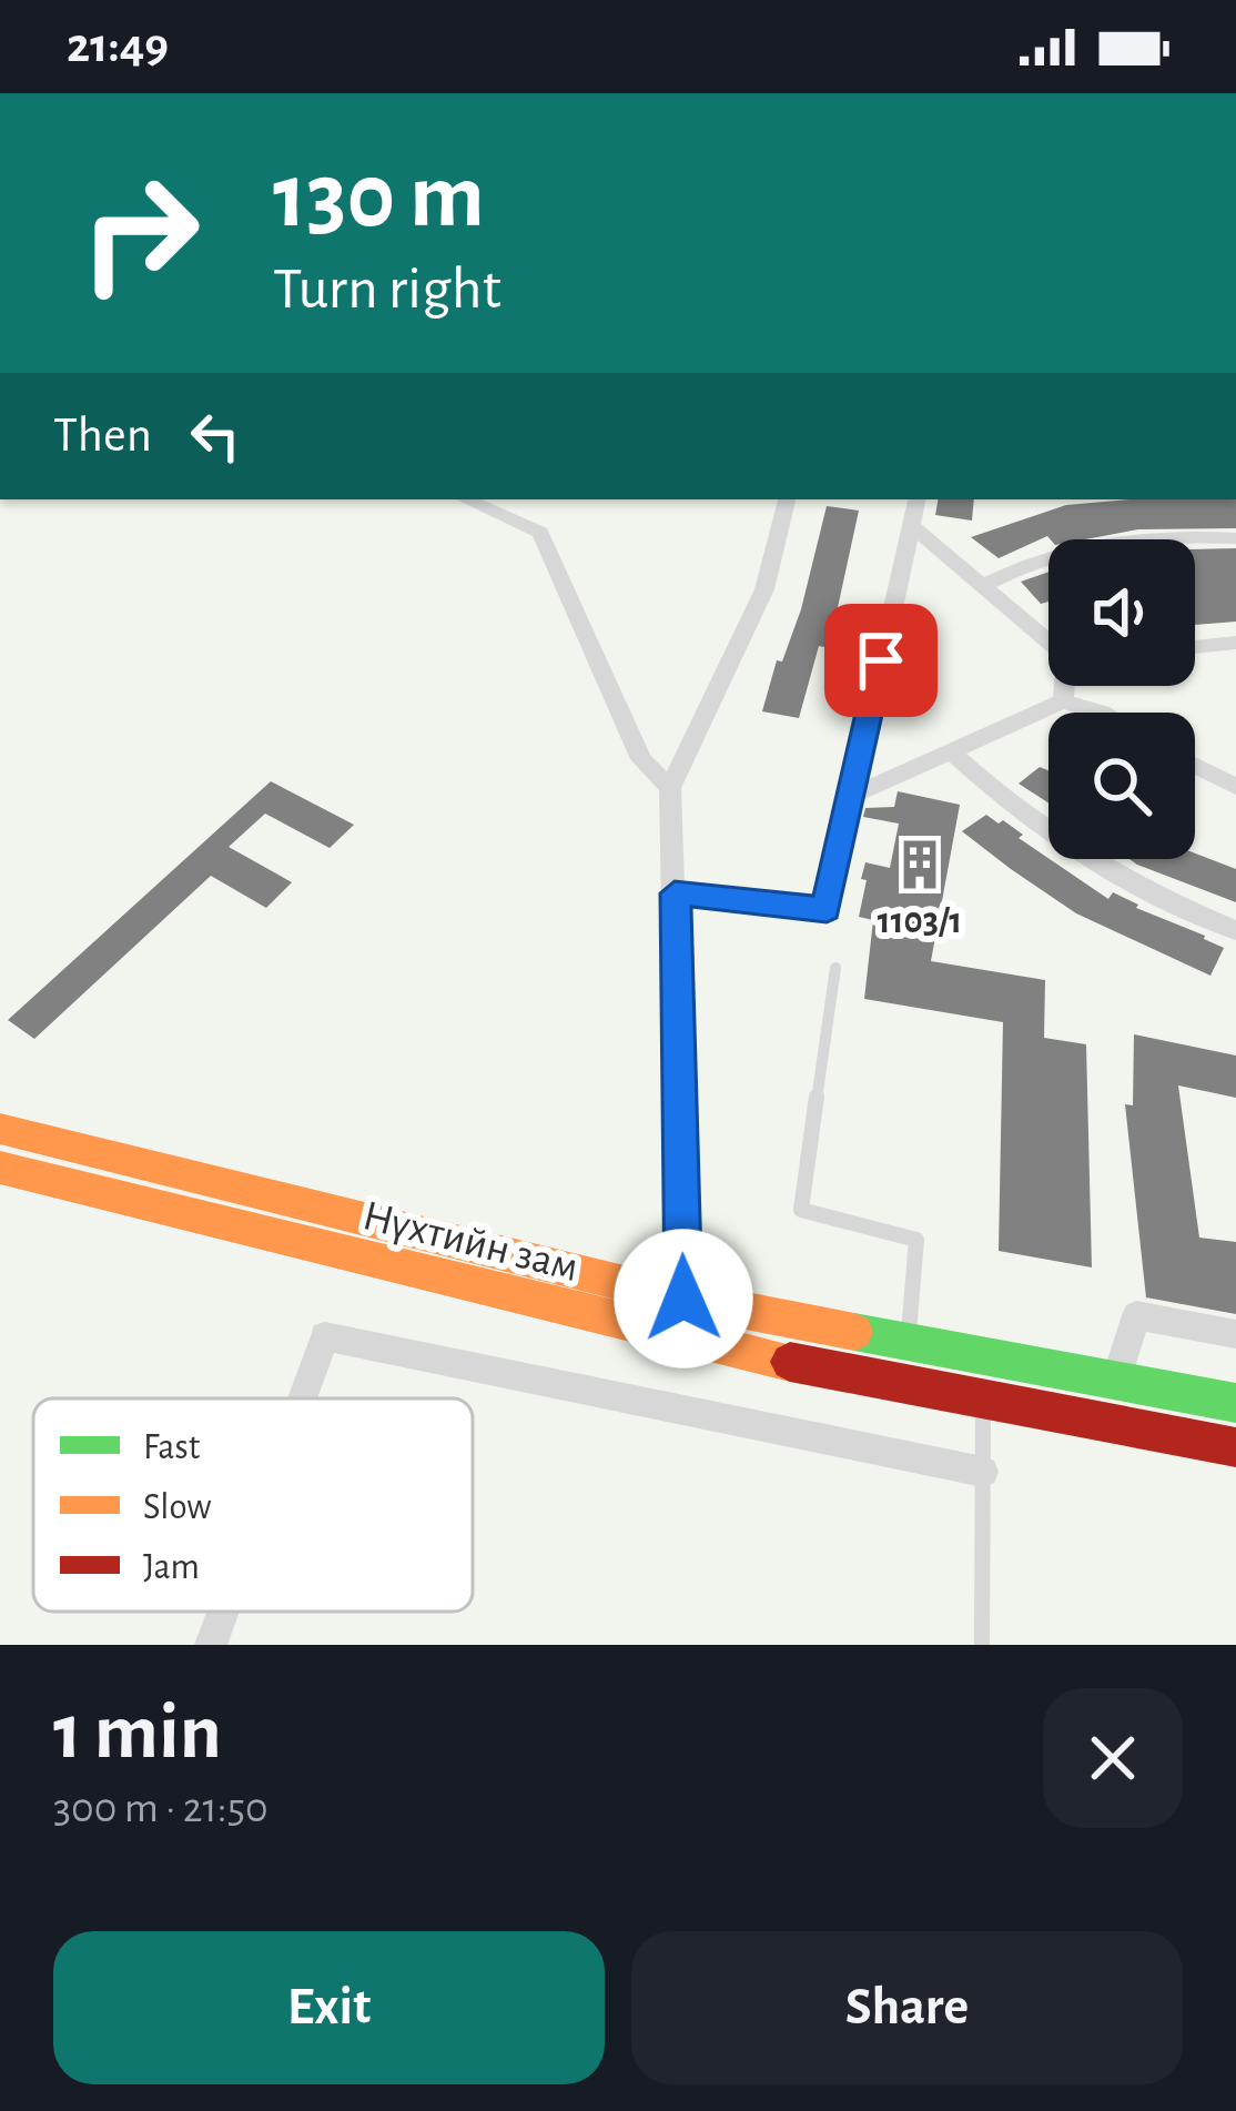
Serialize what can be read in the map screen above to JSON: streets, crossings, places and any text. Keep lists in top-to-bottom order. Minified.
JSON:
{"streets":{"main road":["Нүхтийн зам"]},"places":{"building":["1103/1"]},"legend":["Fast","Slow","Jam"],"page":{"status":"21:49","turn":["130 m","Turn right"],"then":"Then","heading":["1 min","300 m · 21:50"],"buttons":["Exit","Share"]}}
